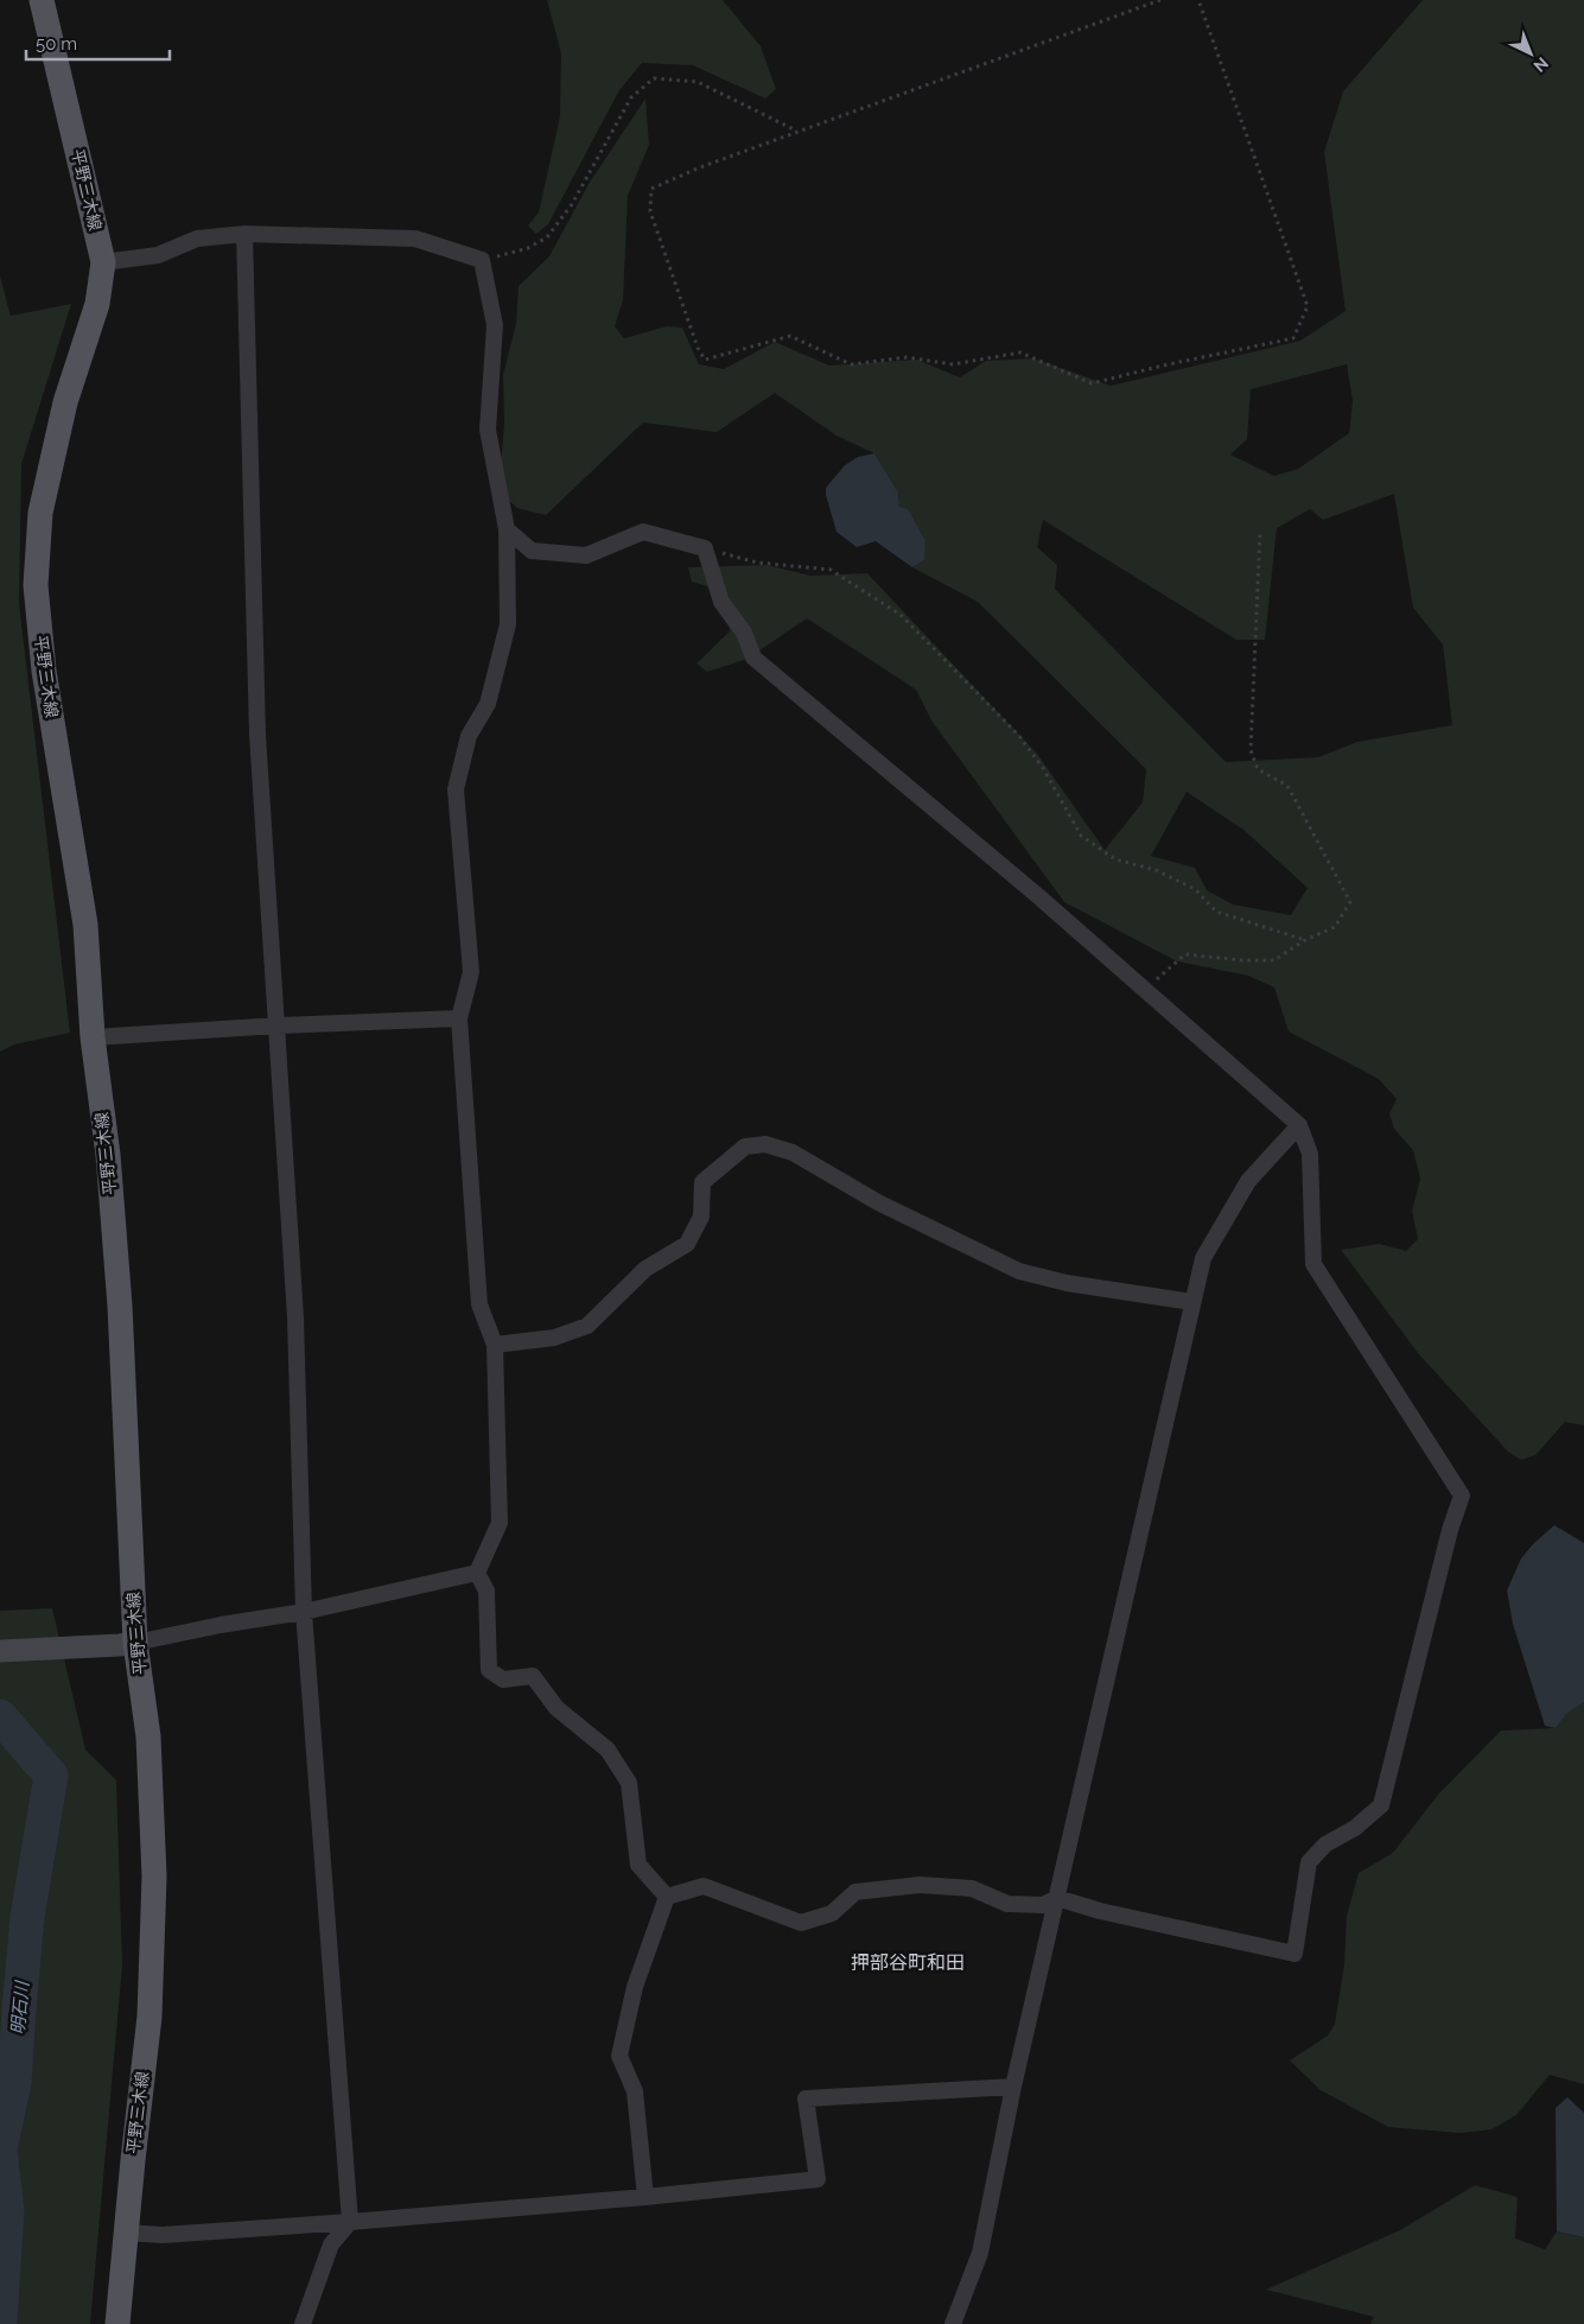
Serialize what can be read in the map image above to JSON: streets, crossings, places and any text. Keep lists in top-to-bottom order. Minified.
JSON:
{"streets":{"main road":["平野三木線"]},"districts":["押部谷町和田"],"water":["明石川"],"scale_bar":"50 m","north":"bottom right"}
